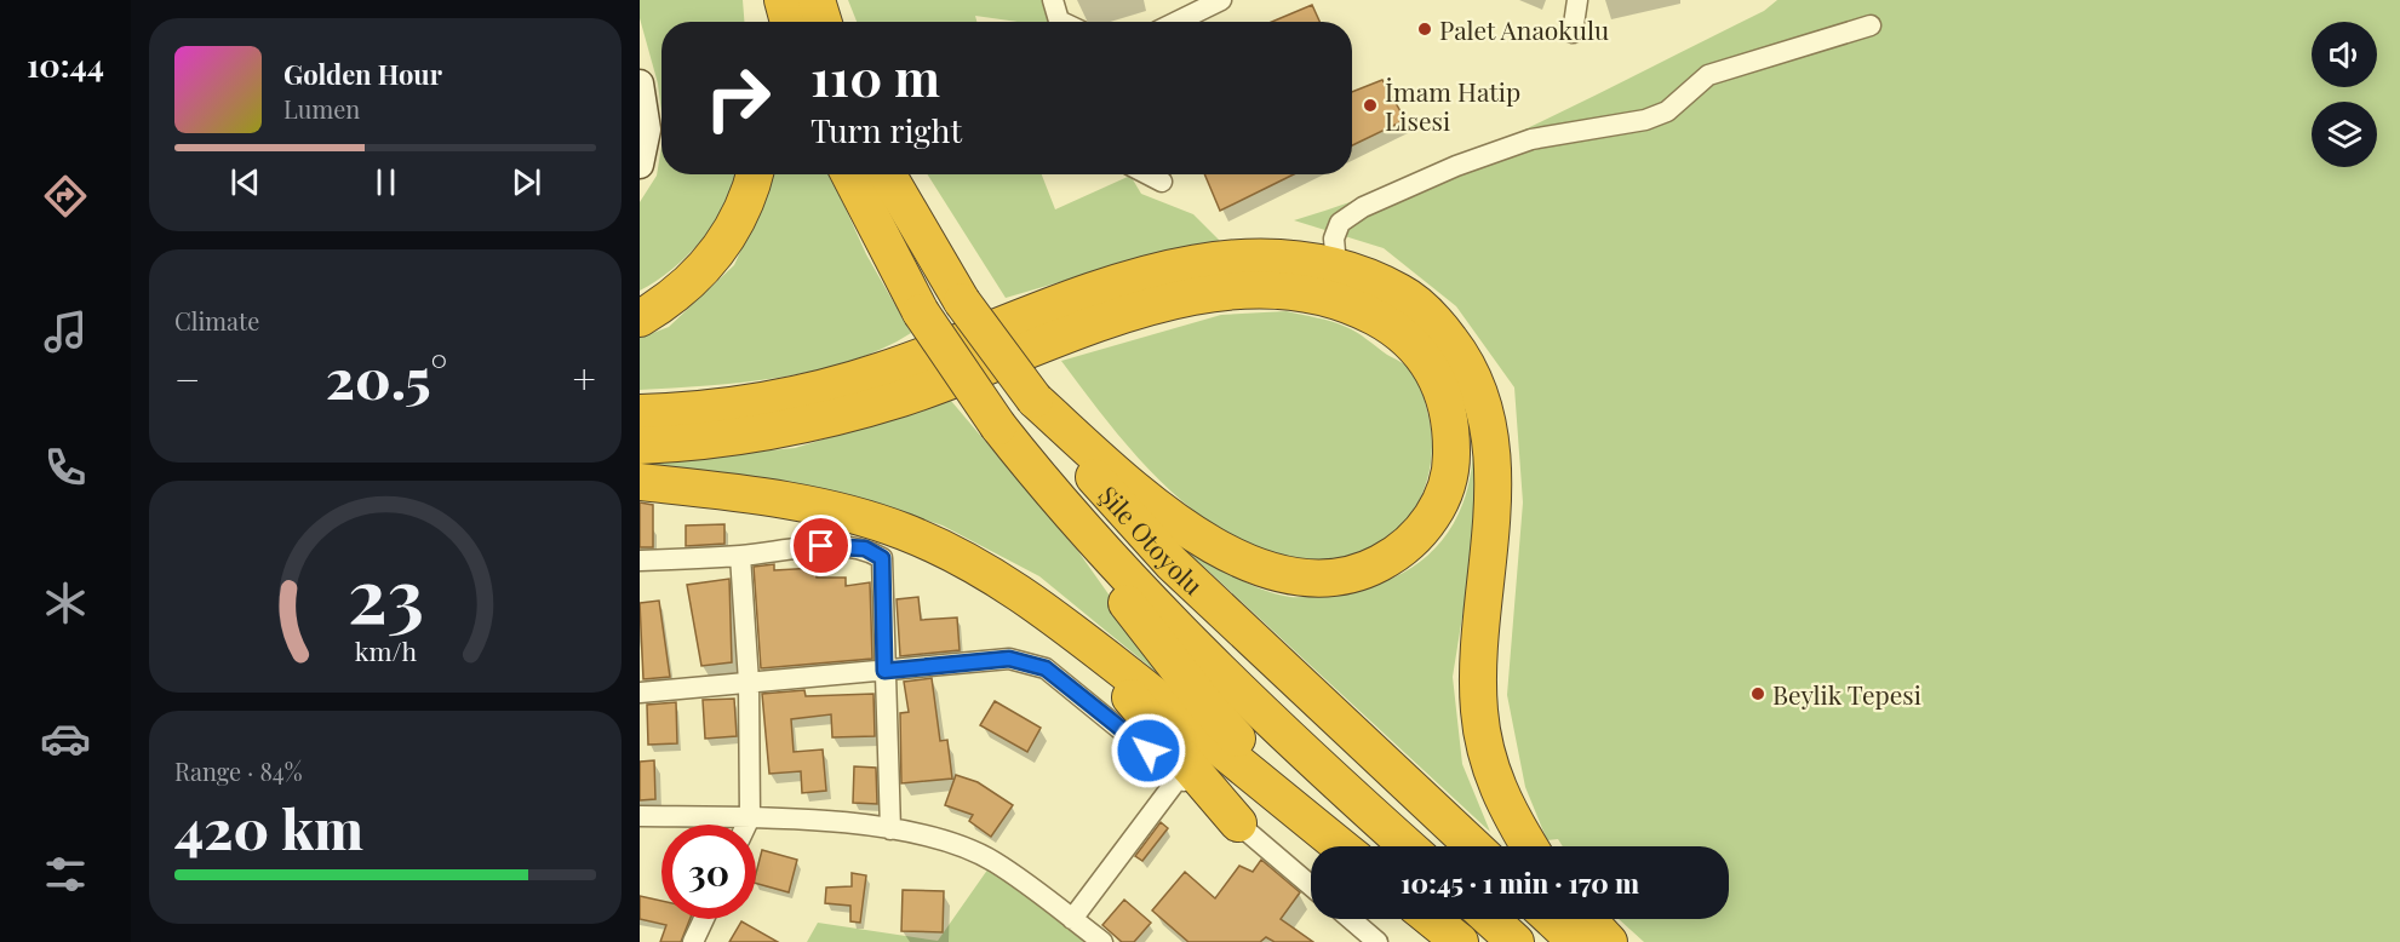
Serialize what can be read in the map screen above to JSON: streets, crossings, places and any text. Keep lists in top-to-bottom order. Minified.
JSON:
{"streets":{"highway":["Şile Otoyolu"]},"places":["Palet Anaokulu","İmam Hatip Lisesi","Beylik Tepesi"],"page":{"tabs":"10:44","turn":["110 m","Turn right"],"song":["Golden Hour","Lumen"],"tile":["Climate",["Range · 84%","420 km"]],"heat":["−","20.5°","+"],"limit":"30","trip":"10:45 · 1 min · 170 m","gauge":["23","km/h"]}}
